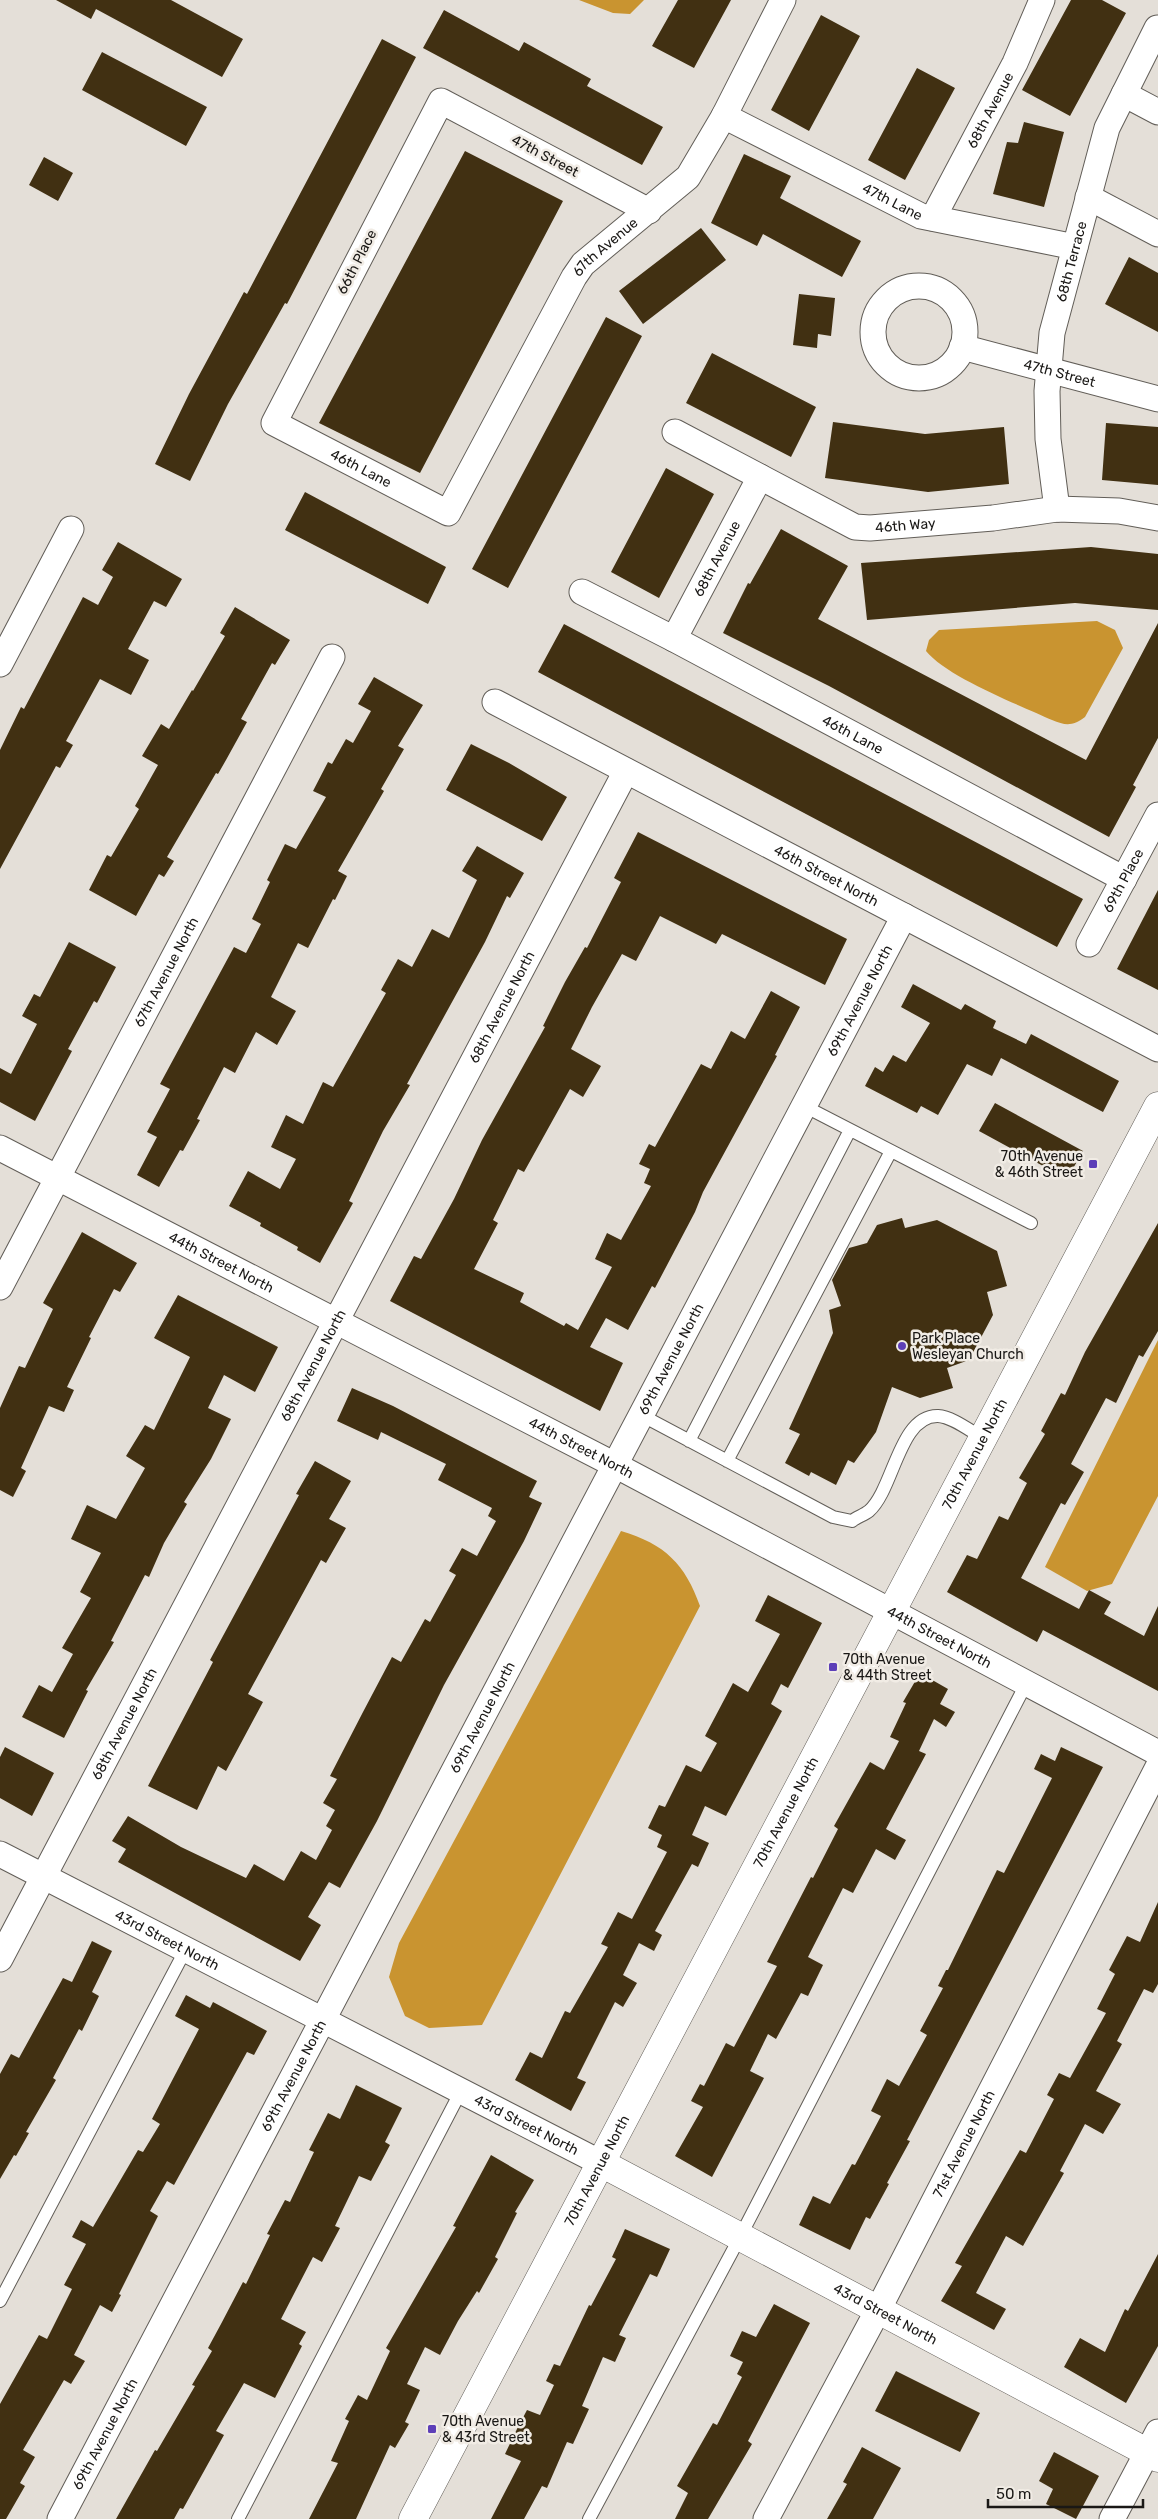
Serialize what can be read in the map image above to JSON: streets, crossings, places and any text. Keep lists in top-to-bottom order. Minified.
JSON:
{"streets":{"street":["68th Avenue","47th Street","47th Lane","67th Avenue","68th Terrace","66th Place","46th Lane","46th Way","46th Street North","69th Place","67th Avenue North","69th Avenue North","68th Avenue North","44th Street North","70th Avenue North","43rd Street North","71st Avenue North"]},"crossings":[["68th Avenue","47th Lane"],["68th Avenue","46th Lane"],["68th Avenue","46th Way"],["47th Street","67th Avenue"],["47th Street","68th Terrace"],["47th Street","66th Place"],["47th Lane","67th Avenue"],["47th Lane","68th Terrace"],["67th Avenue","46th Lane"],["68th Terrace","46th Way"],["66th Place","46th Lane"],["46th Lane","69th Place"],["46th Street North","69th Avenue North"],["46th Street North","68th Avenue North"],["67th Avenue North","44th Street North"],["69th Avenue North","44th Street North"],["69th Avenue North","43rd Street North"],["68th Avenue North","44th Street North"],["68th Avenue North","43rd Street North"],["44th Street North","70th Avenue North"],["70th Avenue North","43rd Street North"],["43rd Street North","71st Avenue North"]],"places":{"transit":["70th Avenue & 46th Street","70th Avenue & 44th Street","70th Avenue & 43rd Street"],"other":["Park Place Wesleyan Church"]},"scale_bar":"50 m"}
